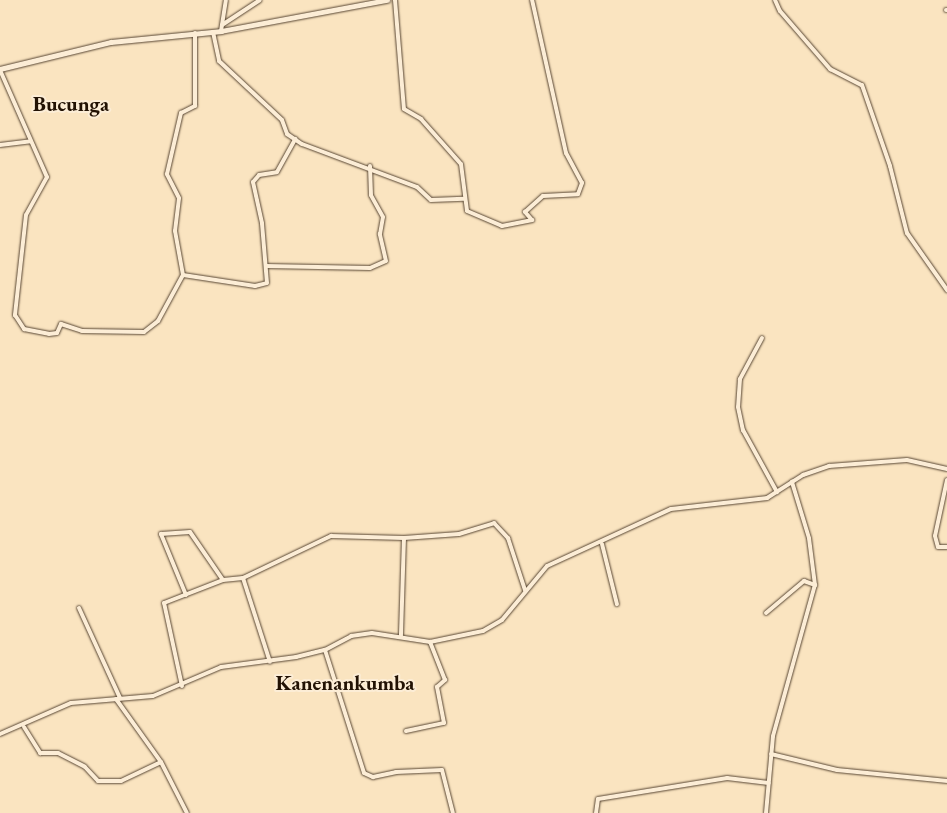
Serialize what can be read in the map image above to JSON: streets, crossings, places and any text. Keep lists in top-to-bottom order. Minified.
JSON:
{"districts":["Bucunga","Kanenankumba"]}
